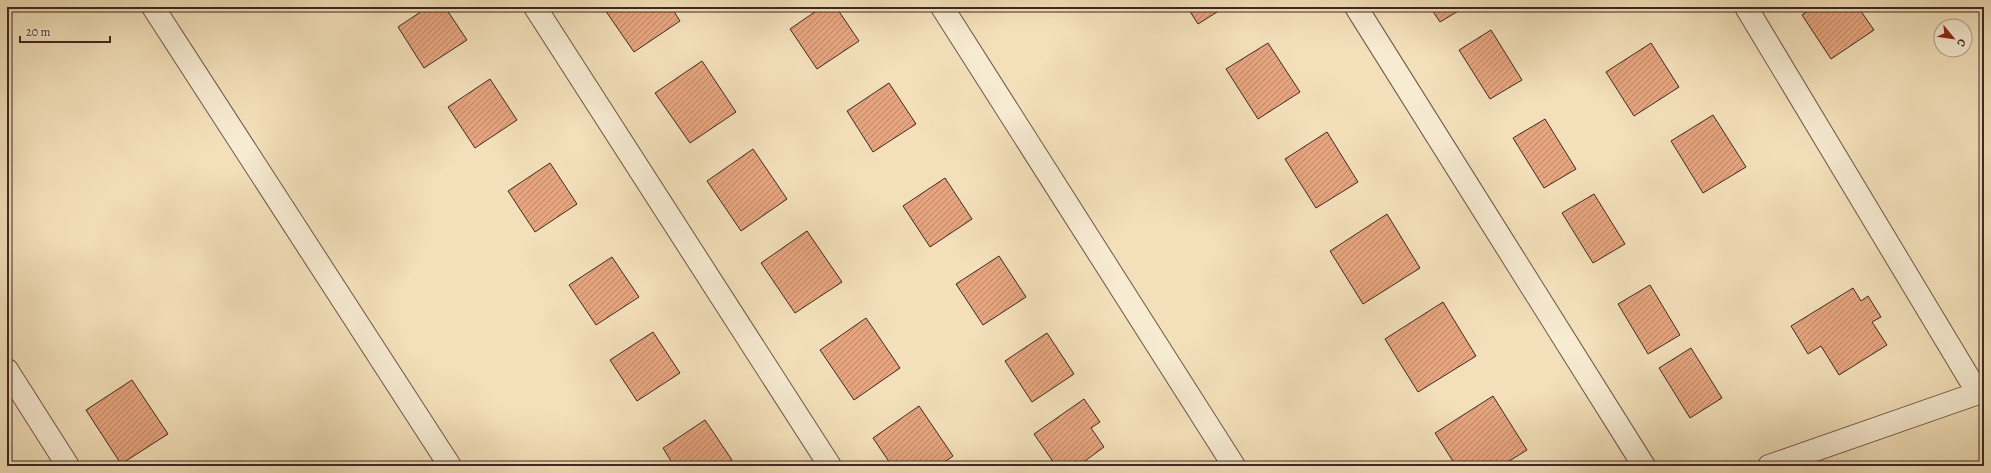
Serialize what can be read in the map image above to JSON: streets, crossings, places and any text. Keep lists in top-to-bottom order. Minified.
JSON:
{"scale_bar":"20 m","north":"bottom right"}
